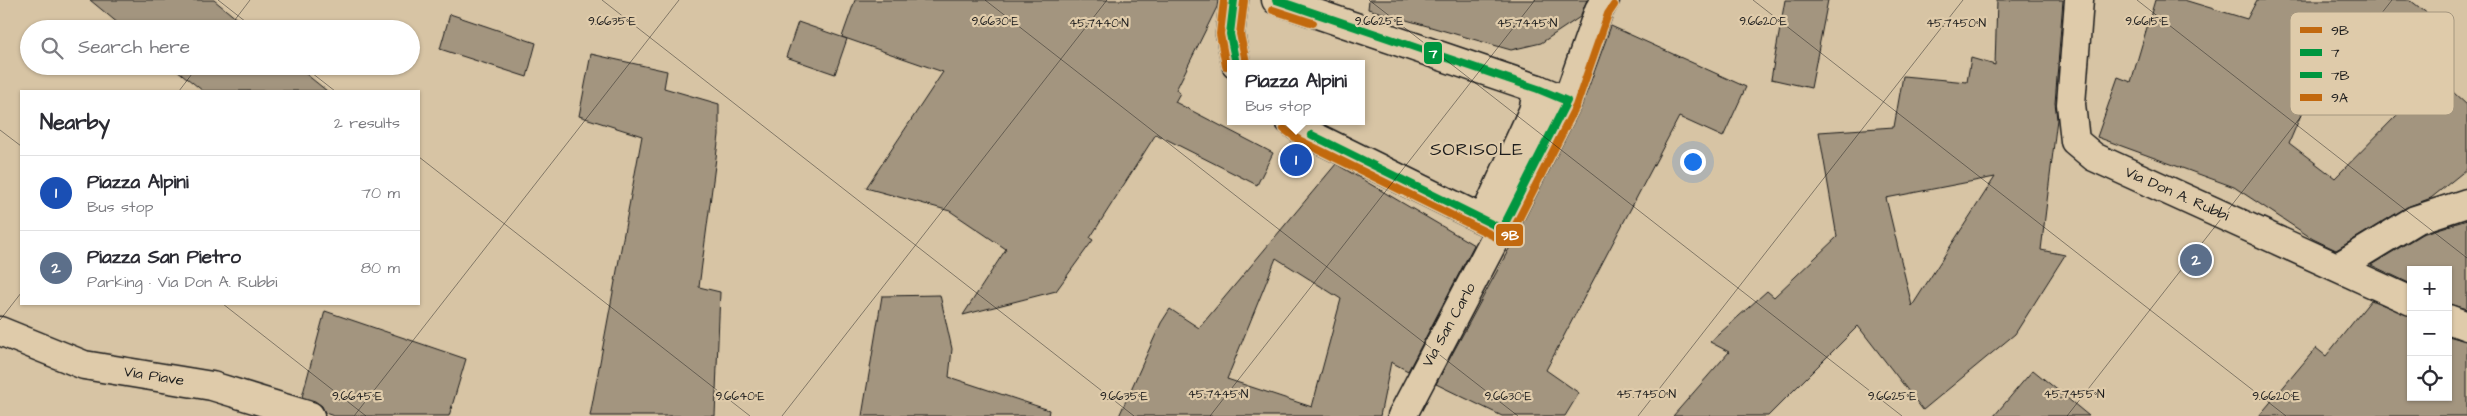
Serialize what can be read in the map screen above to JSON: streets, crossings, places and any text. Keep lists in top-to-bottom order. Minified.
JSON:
{"streets":{"street":["Via Don A. Rubbi","Via San Carlo","Via Piave"]},"districts":["SORISOLE"],"lines":["transit line 7","transit line 9B","transit line 7B","transit line 9A"],"legend":["9B","7","7B","9A"],"page":{"search":"Search here","popup":["Piazza Alpini","Bus stop"],"heading":["Nearby","2 results"],"pins":["1","2"],"list":[{"mark":"1","name":"Piazza Alpini","note":"Bus stop","value":"70 m"},{"mark":"2","name":"Piazza San Pietro","note":"Parking · Via Don A. Rubbi","value":"80 m"}],"map_buttons":["+","−"]},"coordinates":["9.6635°E","9.6630°E","9.6625°E","9.6620°E","9.6615°E","45.7440°N","45.7445°N","45.7450°N","45.7455°N","9.6645°E","9.6640°E"]}
